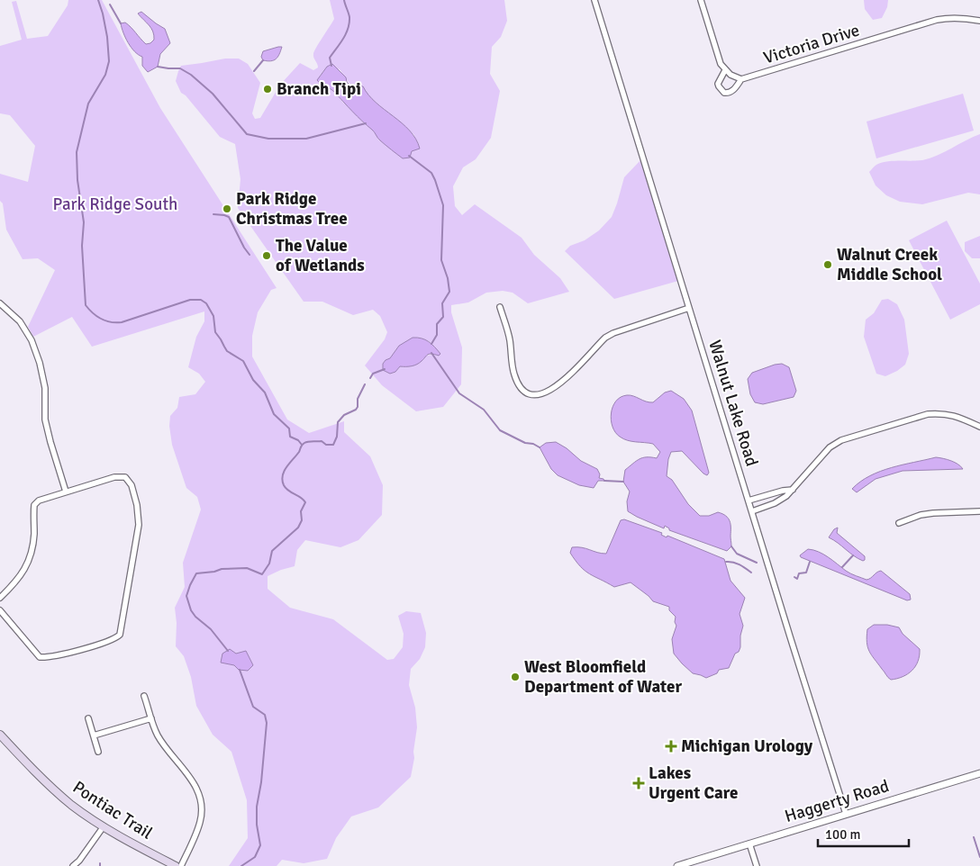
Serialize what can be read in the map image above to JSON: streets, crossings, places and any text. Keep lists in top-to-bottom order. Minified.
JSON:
{"streets":{"main road":["Pontiac Trail"],"street":["Victoria Drive","Walnut Lake Road","Haggerty Road"]},"crossings":[["Walnut Lake Road","Haggerty Road"]],"parks":["Park Ridge South"],"places":{"other":["Branch Tipi","Park Ridge Christmas Tree","The Value of Wetlands","Walnut Creek Middle School","West Bloomfield Department of Water"],"health":["Michigan Urology","Lakes Urgent Care"]},"scale_bar":"100 m"}
